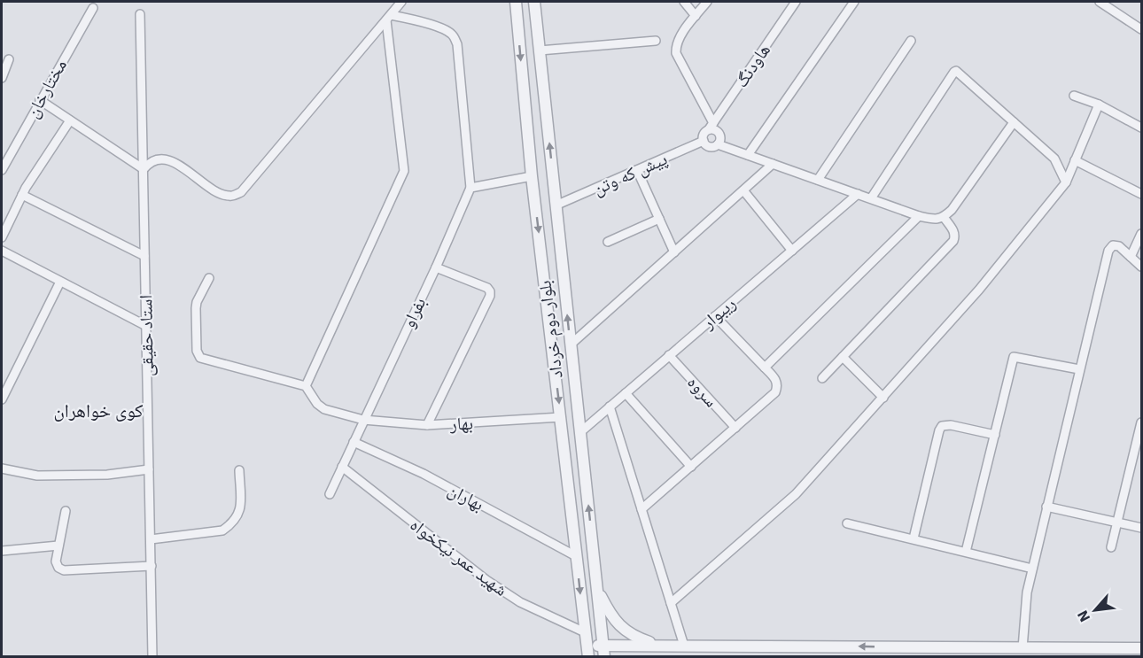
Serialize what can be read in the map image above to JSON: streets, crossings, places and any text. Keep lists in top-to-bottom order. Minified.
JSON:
{"streets":{"street":["هاودنگ","مختارخان","پیش که وتن","بفراو","ریبوار","بلوار دوم خرداد","استاد حقیقی","سروه","بهار","بهاران","شهید عمر نیکخواه"]},"crossings":[["هاودنگ","پیش که وتن"],["پیش که وتن","بلوار دوم خرداد"],["بفراو","بهار"],["بفراو","بهاران"],["بفراو","شهید عمر نیکخواه"],["ریبوار","بلوار دوم خرداد"],["ریبوار","سروه"],["بلوار دوم خرداد","بهار"],["بلوار دوم خرداد","بهاران"],["بلوار دوم خرداد","شهید عمر نیکخواه"]],"districts":["کوی خواهران"],"north":"bottom left"}
